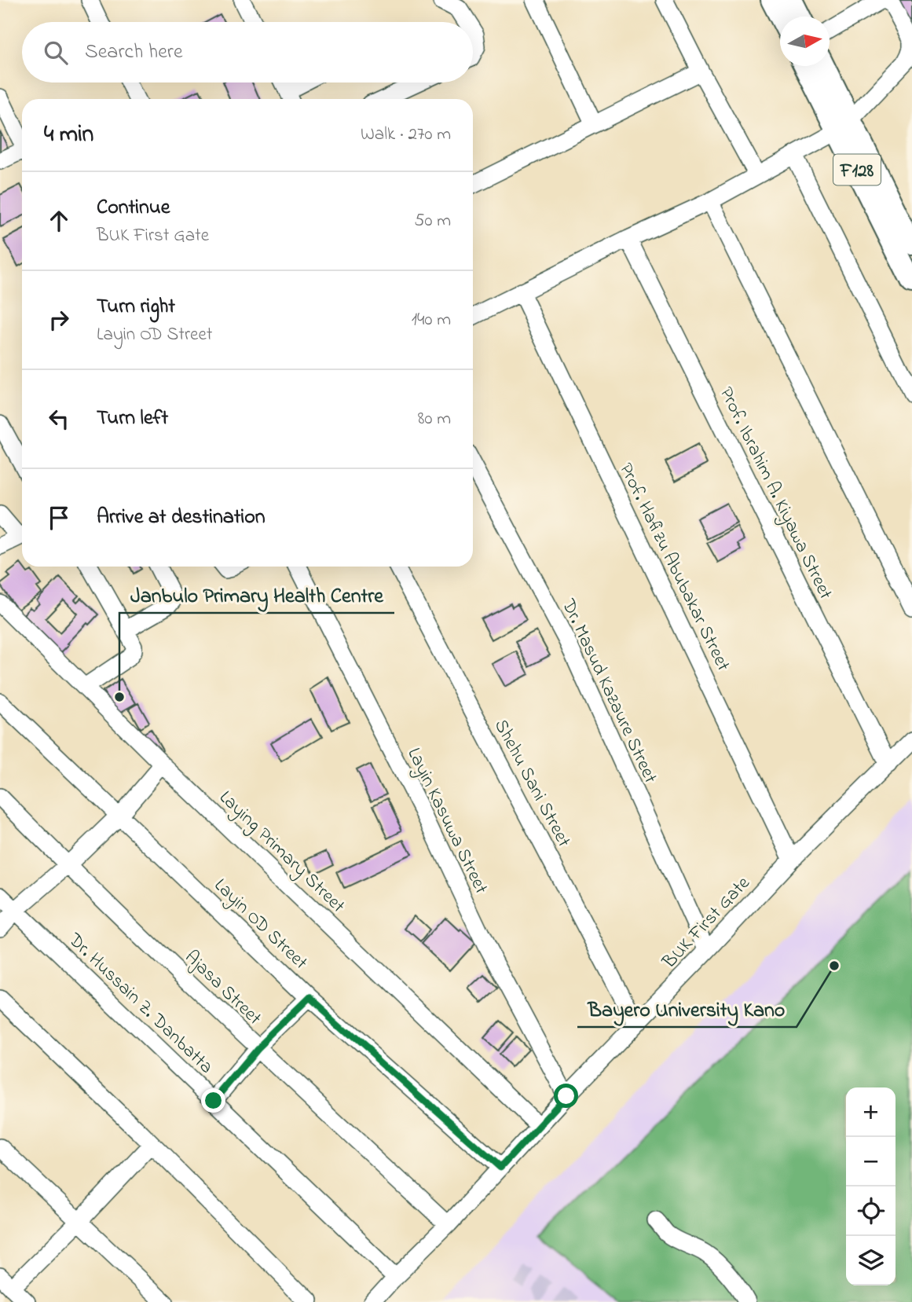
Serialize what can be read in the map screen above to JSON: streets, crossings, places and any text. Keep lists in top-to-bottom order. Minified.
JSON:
{"streets":{"main road":["F128"],"street":["Prof. Ibrahim A. Kiyawa Street","Prof. Hafizu Abubakar Street","Dr. Masud Kazaure Street","Shehu Sani Street","Layin Kasuwa Street","Laying Primary Street","BUK First Gate","Layin OD Street","Ajasa Street","Dr. Hussain Z. Danbatta"]},"crossings":[["Prof. Ibrahim A. Kiyawa Street","BUK First Gate"],["Prof. Hafizu Abubakar Street","BUK First Gate"],["Dr. Masud Kazaure Street","BUK First Gate"],["Shehu Sani Street","BUK First Gate"],["Layin Kasuwa Street","BUK First Gate"],["Laying Primary Street","BUK First Gate"],["BUK First Gate","Layin OD Street"],["BUK First Gate","Ajasa Street"],["BUK First Gate","Dr. Hussain Z. Danbatta"]],"places":["Janbulo Primary Health Centre","Bayero University Kano"],"north":"right","page":{"search":"Search here","heading":["4 min","Walk · 270 m"],"list":[["Continue","BUK First Gate","50 m"],["Turn right","Layin OD Street","140 m"],["Turn left","80 m"],"Arrive at destination"],"map_buttons":["+","−"]}}
